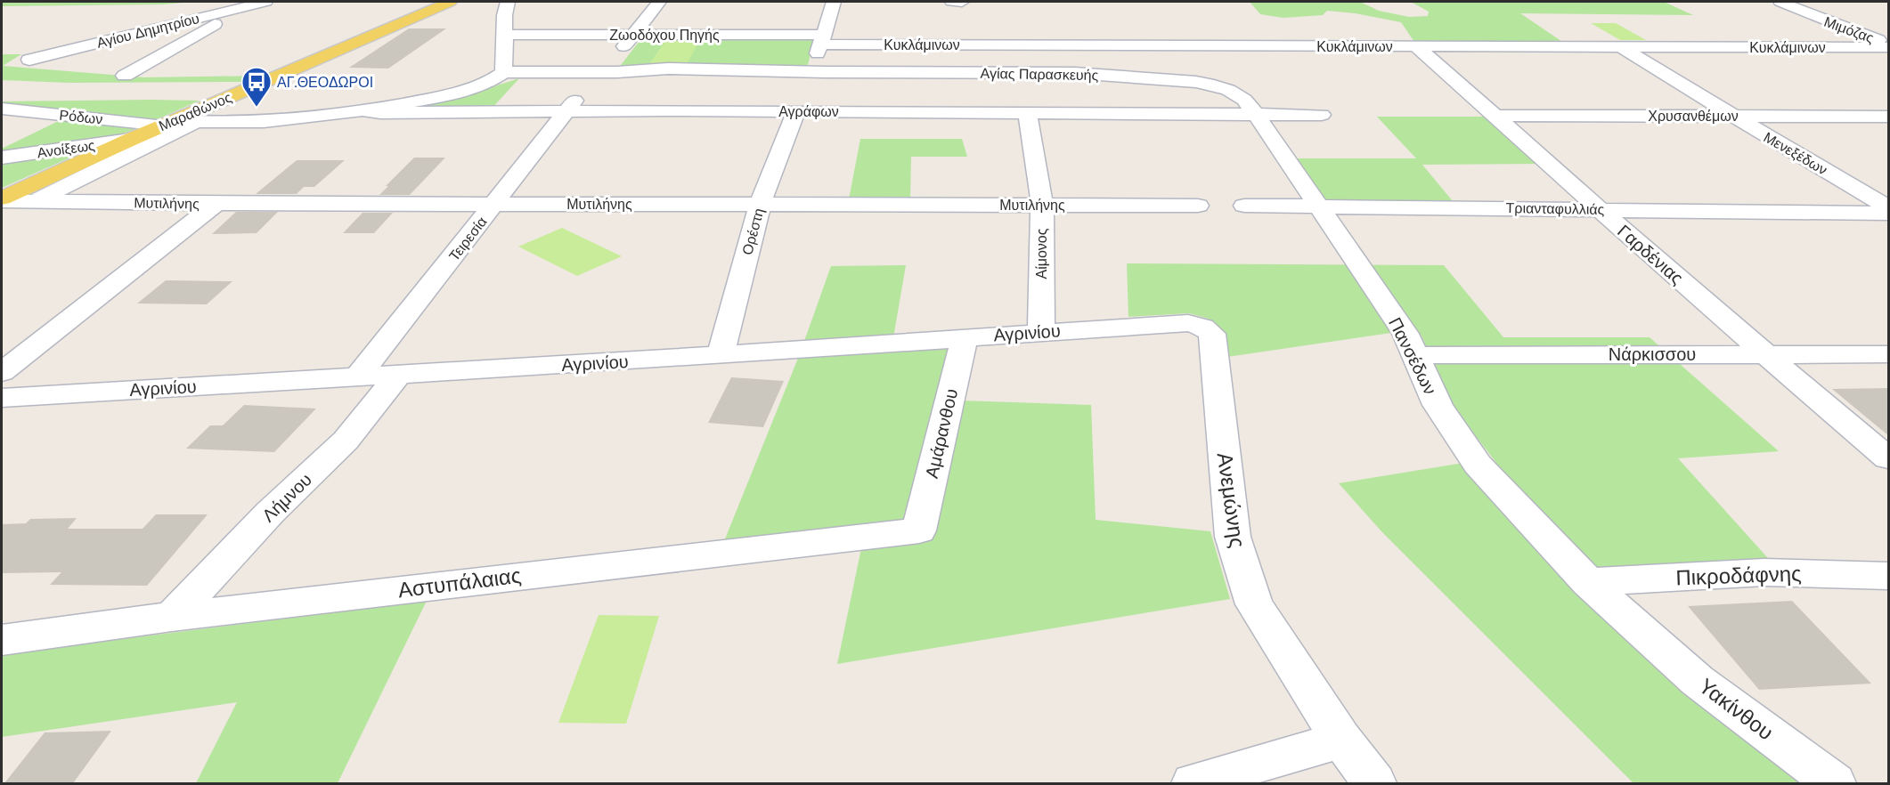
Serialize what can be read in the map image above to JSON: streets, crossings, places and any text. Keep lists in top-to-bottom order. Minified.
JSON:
{"streets":{"main road":["Μαραθώνος"],"street":["Μιμόζας","Αγίου Δημητρίου","Ζωοδόχου Πηγής","Κυκλάμινων","Αγίας Παρασκευής","Αγράφων","Χρυσανθέμων","Ρόδων","Ανοίξεως","Μενεξέδων","Μυτιλήνης","Τριανταφυλλιάς","Ορέστη","Τειρεσία","Αίμονος","Γαρδένιας","Αγρινίου","Νάρκισσου","Πανσέδων","Αμάρανθου","Λήμνου","Ανεμώνης","Πικροδάφνης","Αστυπάλαιας","Υακίνθου"]},"crossings":[["Μιμόζας","Κυκλάμινων"],["Ζωοδόχου Πηγής","Κυκλάμινων"],["Ζωοδόχου Πηγής","Τειρεσία"],["Κυκλάμινων","Μενεξέδων"],["Κυκλάμινων","Γαρδένιας"],["Αγίας Παρασκευής","Αγράφων"],["Αγίας Παρασκευής","Τειρεσία"],["Αγίας Παρασκευής","Πανσέδων"],["Μαραθώνος","Ρόδων"],["Μαραθώνος","Ανοίξεως"],["Μαραθώνος","Μυτιλήνης"],["Αγράφων","Ρόδων"],["Αγράφων","Ορέστη"],["Αγράφων","Τειρεσία"],["Αγράφων","Αίμονος"],["Αγράφων","Πανσέδων"],["Χρυσανθέμων","Μενεξέδων"],["Χρυσανθέμων","Γαρδένιας"],["Μυτιλήνης","Ορέστη"],["Μυτιλήνης","Τειρεσία"],["Μυτιλήνης","Αίμονος"],["Τριανταφυλλιάς","Γαρδένιας"],["Τριανταφυλλιάς","Πανσέδων"],["Ορέστη","Αγρινίου"],["Τειρεσία","Αγρινίου"],["Αίμονος","Αγρινίου"],["Γαρδένιας","Νάρκισσου"],["Αγρινίου","Αμάρανθου"],["Αγρινίου","Λήμνου"],["Αγρινίου","Ανεμώνης"],["Νάρκισσου","Πανσέδων"],["Πανσέδων","Πικροδάφνης"],["Πανσέδων","Υακίνθου"],["Αμάρανθου","Αστυπάλαιας"],["Λήμνου","Αστυπάλαιας"]],"places":{"bus stop":["ΑΓ.ΘΕΟΔΩΡΟΙ"]}}
